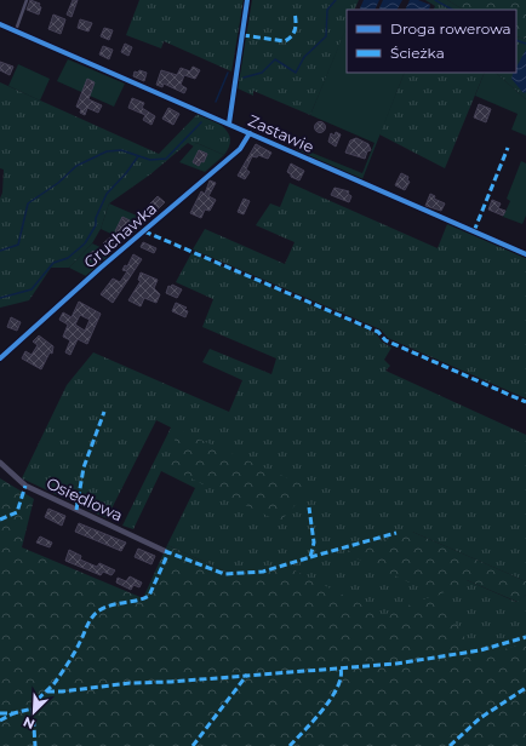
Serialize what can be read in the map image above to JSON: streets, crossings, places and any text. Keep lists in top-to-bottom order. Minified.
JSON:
{"streets":{"street":["Zastawie","Gruchawka","Osiedlowa"]},"crossings":[["Zastawie","Gruchawka"]],"legend":["Droga rowerowa","Ścieżka"],"north":"bottom left"}
